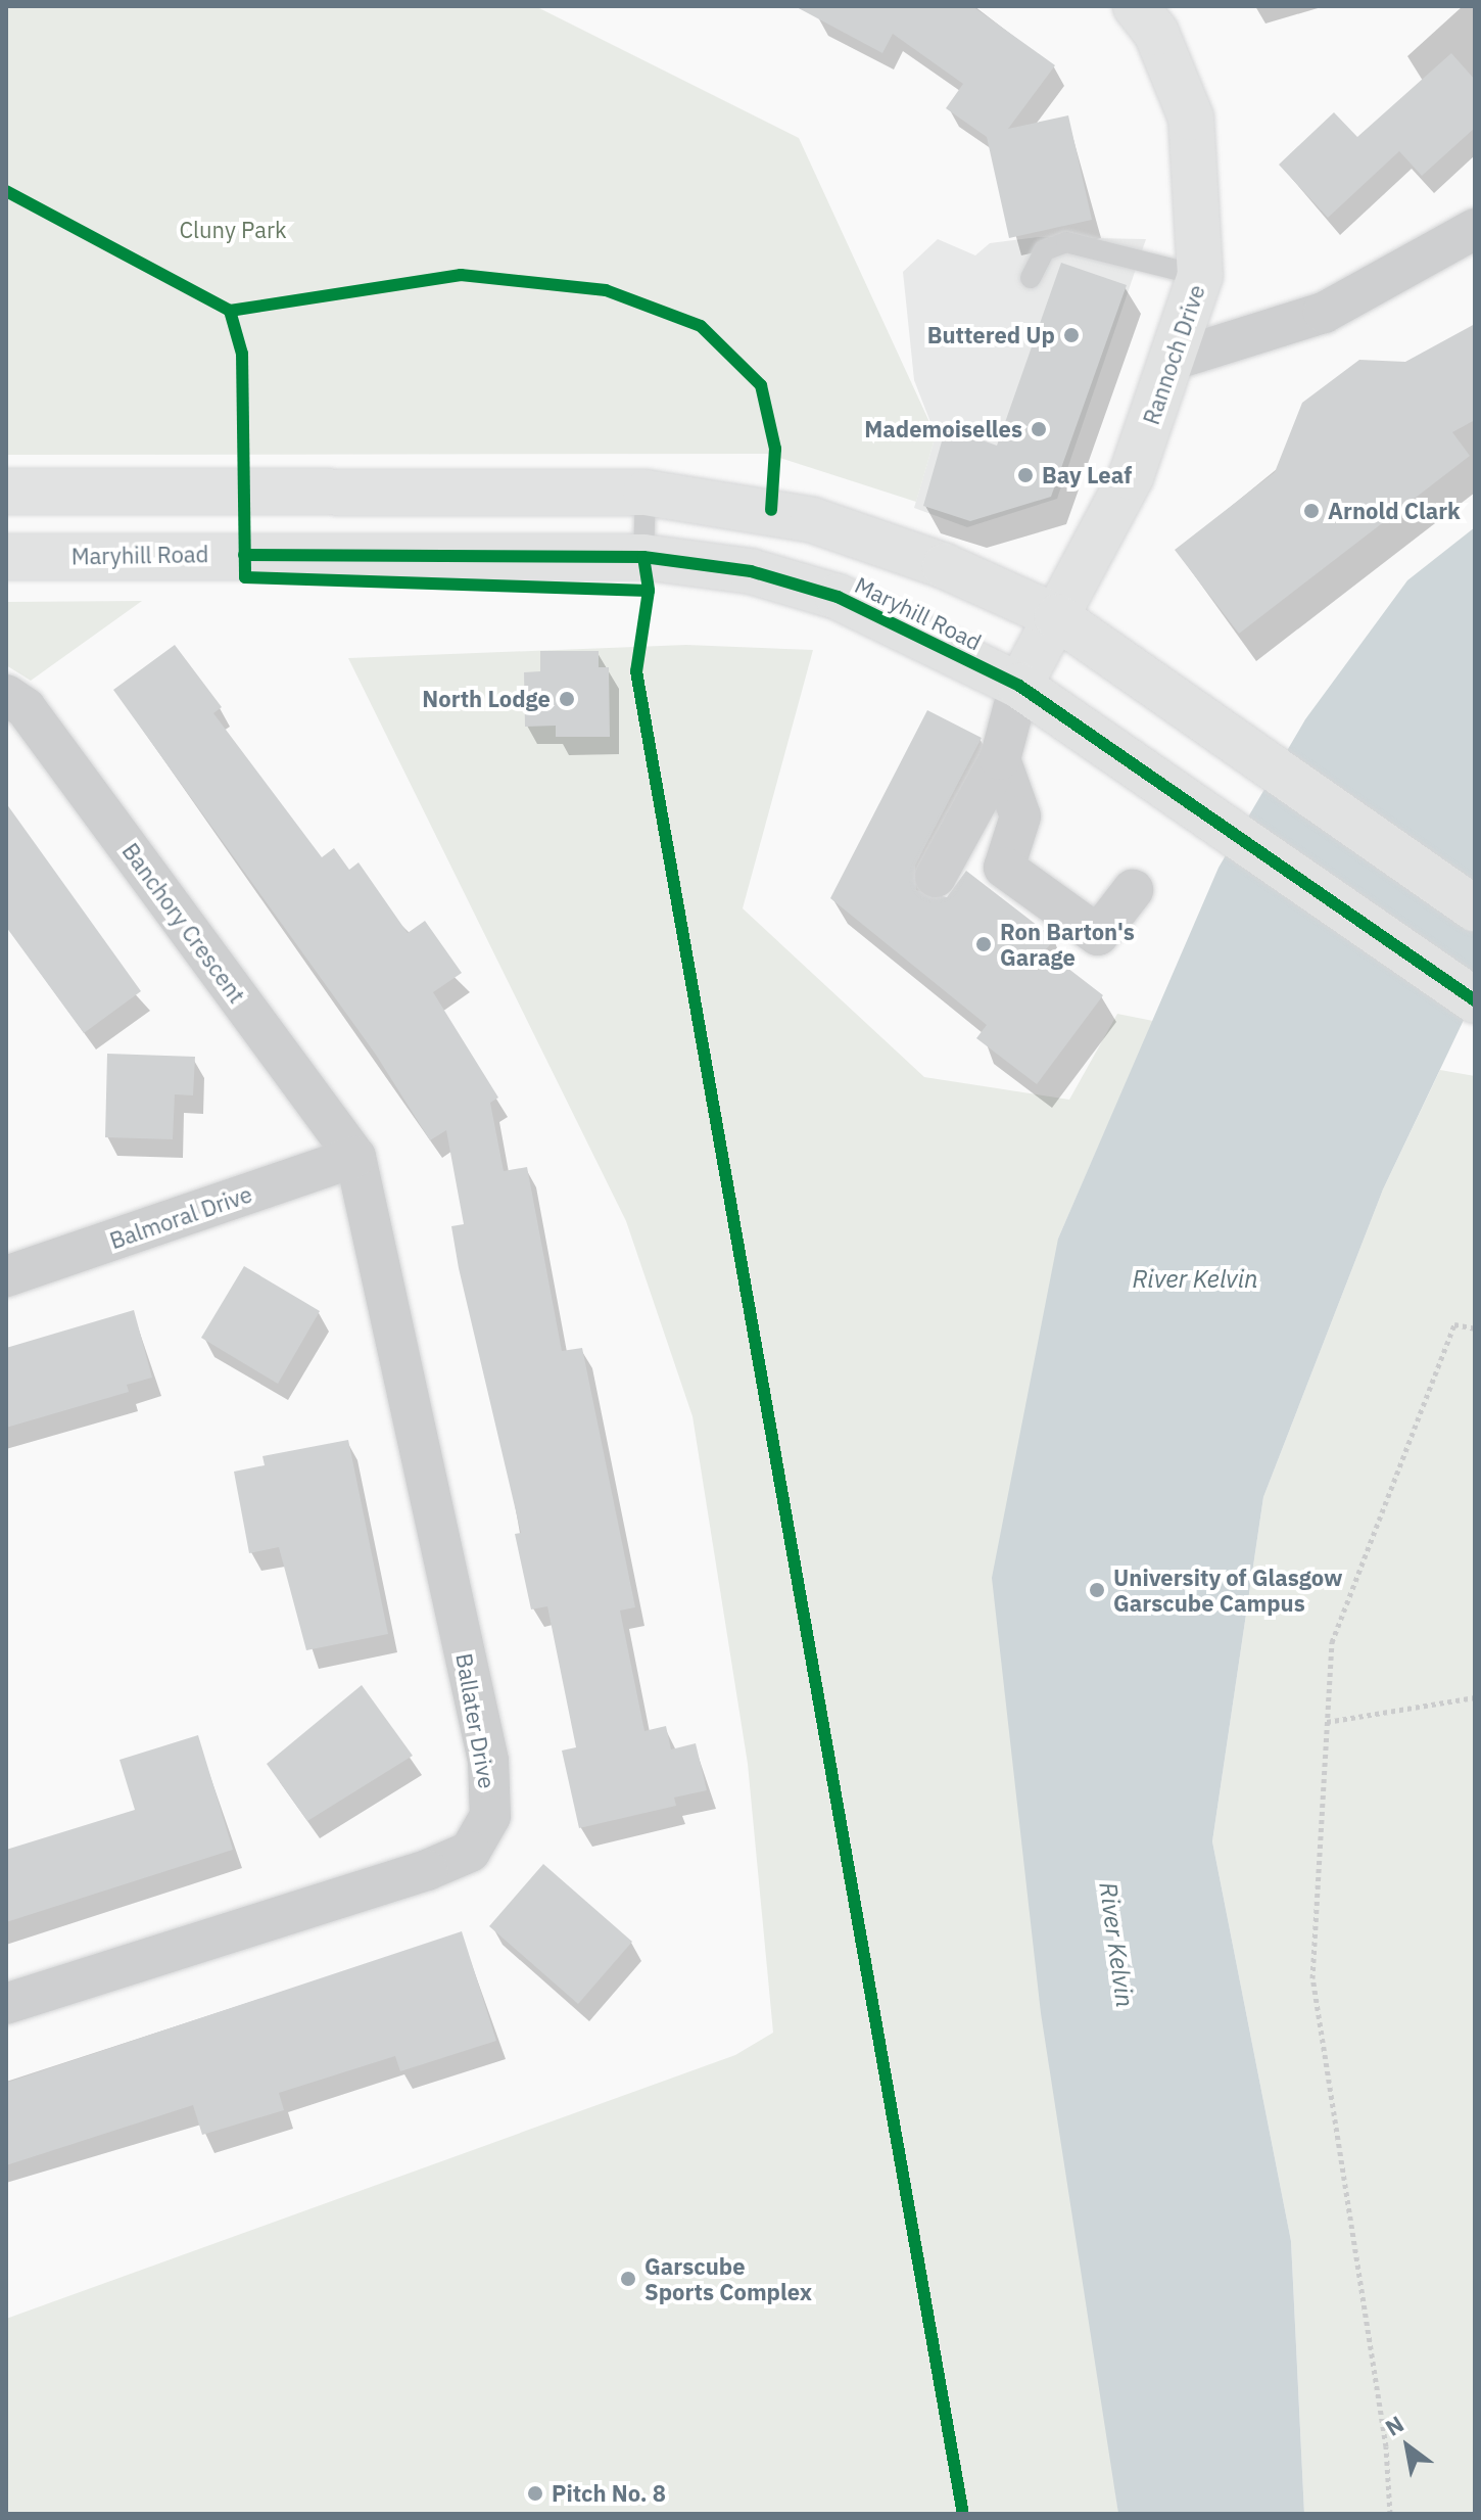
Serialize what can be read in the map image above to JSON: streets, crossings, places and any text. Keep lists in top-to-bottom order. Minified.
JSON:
{"streets":{"main road":["Rannoch Drive","Maryhill Road"],"street":["Banchory Crescent","Balmoral Drive","Ballater Drive"]},"crossings":[["Rannoch Drive","Maryhill Road"],["Banchory Crescent","Balmoral Drive"],["Banchory Crescent","Ballater Drive"],["Balmoral Drive","Ballater Drive"]],"water":["River Kelvin"],"parks":["Cluny Park"],"places":["Buttered Up","Mademoiselles","Bay Leaf","Arnold Clark","North Lodge","Ron Barton's Garage","University of Glasgow Garscube Campus","Garscube Sports Complex","Pitch No. 8"],"north":"top left"}
